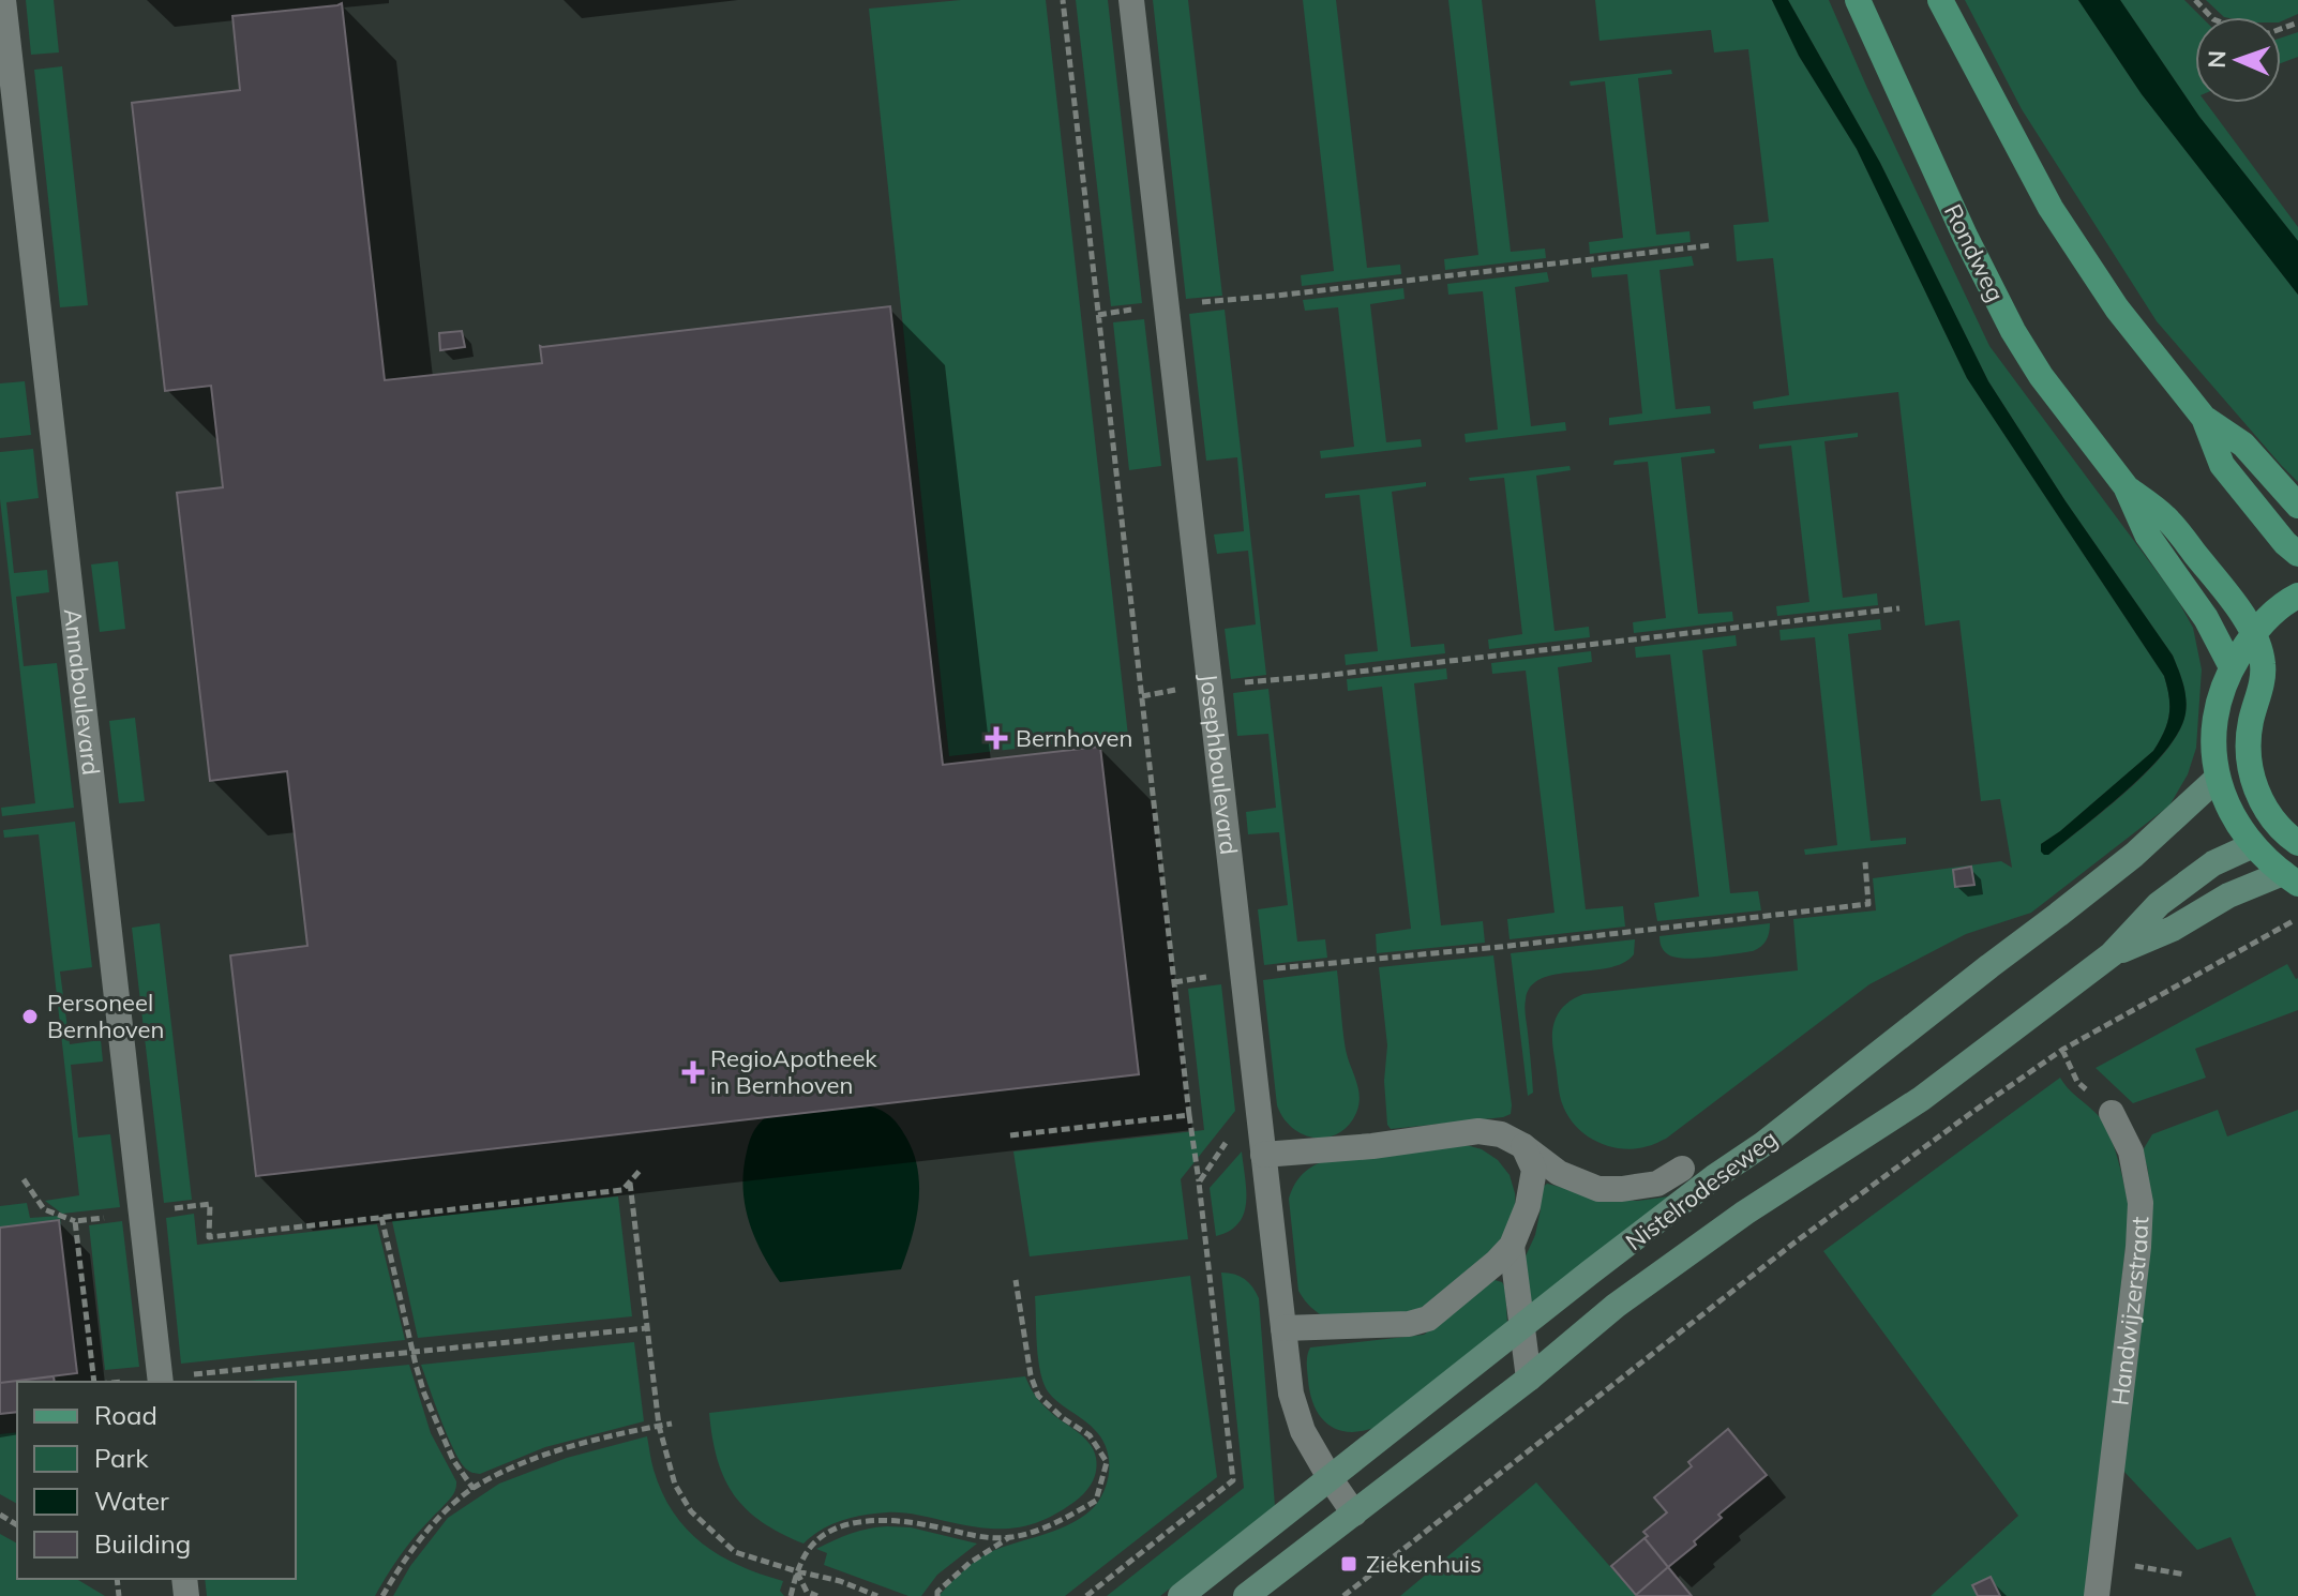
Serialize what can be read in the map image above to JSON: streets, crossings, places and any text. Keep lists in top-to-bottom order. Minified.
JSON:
{"streets":{"main road":["Rondweg"],"street":["Annaboulevard","Josephboulevard","Nistelrodeseweg","Handwijzerstraat"]},"crossings":[["Josephboulevard","Nistelrodeseweg"]],"places":{"health":["Bernhoven","RegioApotheek in Bernhoven"],"other":["Personeel Bernhoven"],"transit":["Ziekenhuis"]},"legend":["Road","Park","Water","Building"],"north":"left"}
